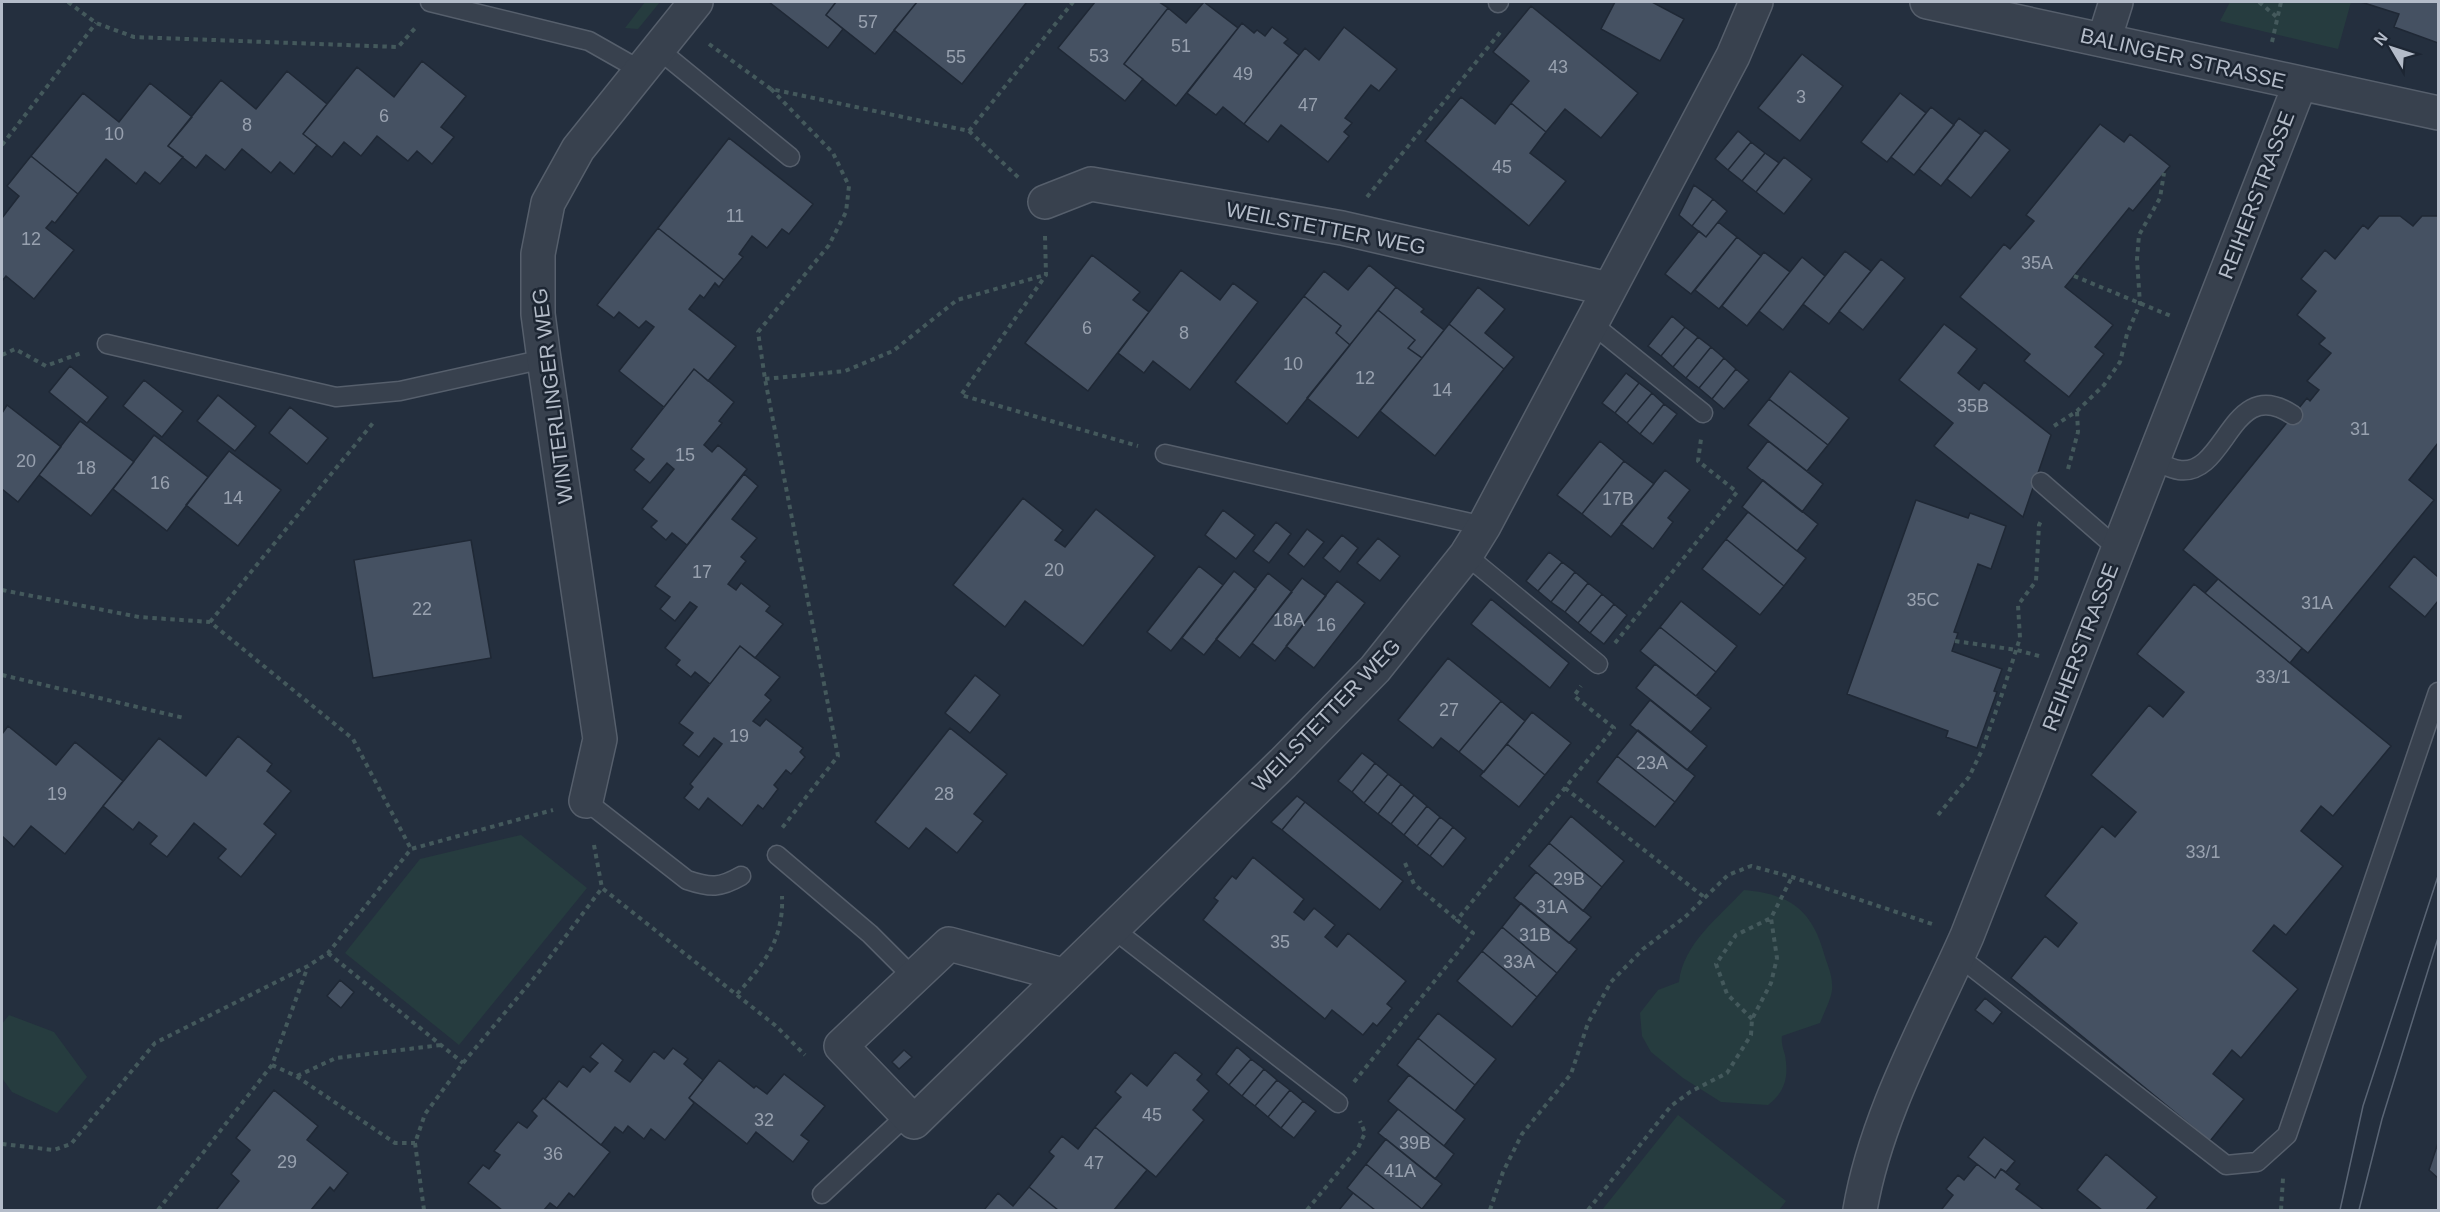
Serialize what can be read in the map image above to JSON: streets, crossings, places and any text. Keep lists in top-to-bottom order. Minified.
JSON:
{"streets":{"street":["BALINGER STRASSE","REIHERSTRASSE","WEILSTETTER WEG","WINTERLINGER WEG"]},"crossings":[["BALINGER STRASSE","REIHERSTRASSE"]],"house_numbers":["57","51","53","55","43","49","3","47","6","8","10","45","11","12","35A","6","8","10","12","14","35B","31","15","20","18","16","14","17B","20","17","35C","31A","22","18A","16","33/1","27","19","23A","19","28","33/1","29B","31A","31B","35","33A","45","32","39B","36","29","47","41A"],"north":"top left"}
